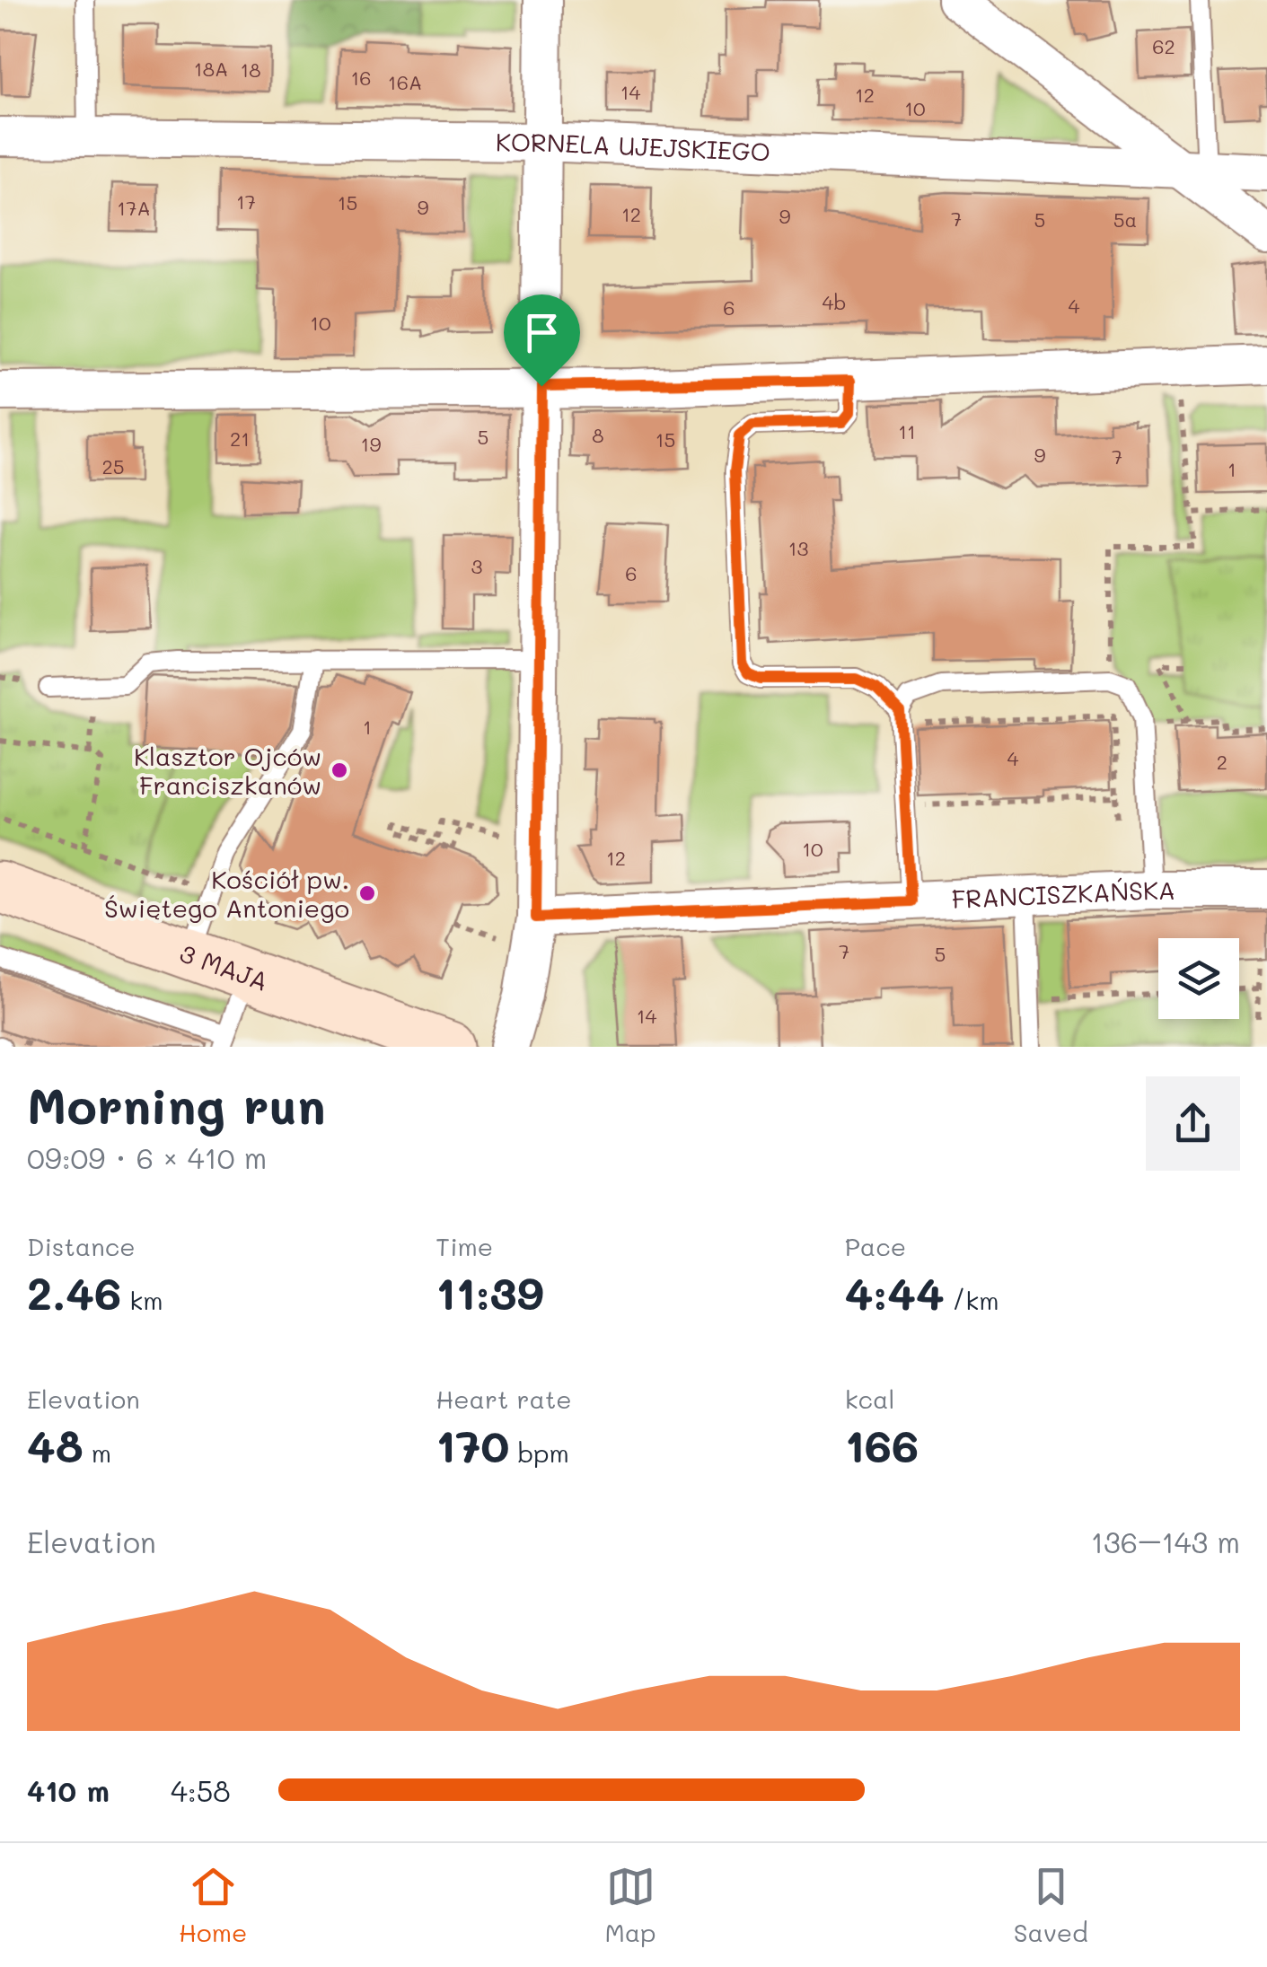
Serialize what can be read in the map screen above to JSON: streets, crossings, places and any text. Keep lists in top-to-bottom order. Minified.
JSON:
{"streets":{"street":["KORNELA UJEJSKIEGO","FRANCISZKAŃSKA","3 MAJA"]},"places":["Klasztor Ojców Franciszkanów","Kościół pw. Świętego Antoniego"],"house_numbers":["62","18A","18","16","16A","14","12","10","17","15","9","17A","12","9","7","5","5a","4b","4","6","10","11","8","5","21","15","19","9","7","25","1","13","3","6","1","4","2","10","12","7","5","14"],"page":{"heading":["Morning run","09:09 · 6 × 410 m"],"stats":[["Distance","2.46 km"],["Time","11:39"],["Pace","4:44 /km"],["Elevation","48 m"],["Heart rate","170 bpm"],["kcal","166"]],"chart":["Elevation","136–143 m"],"list":[{"name":"410 m","note":"4:58"}],"tabs":["Home","Map","Saved"]}}
